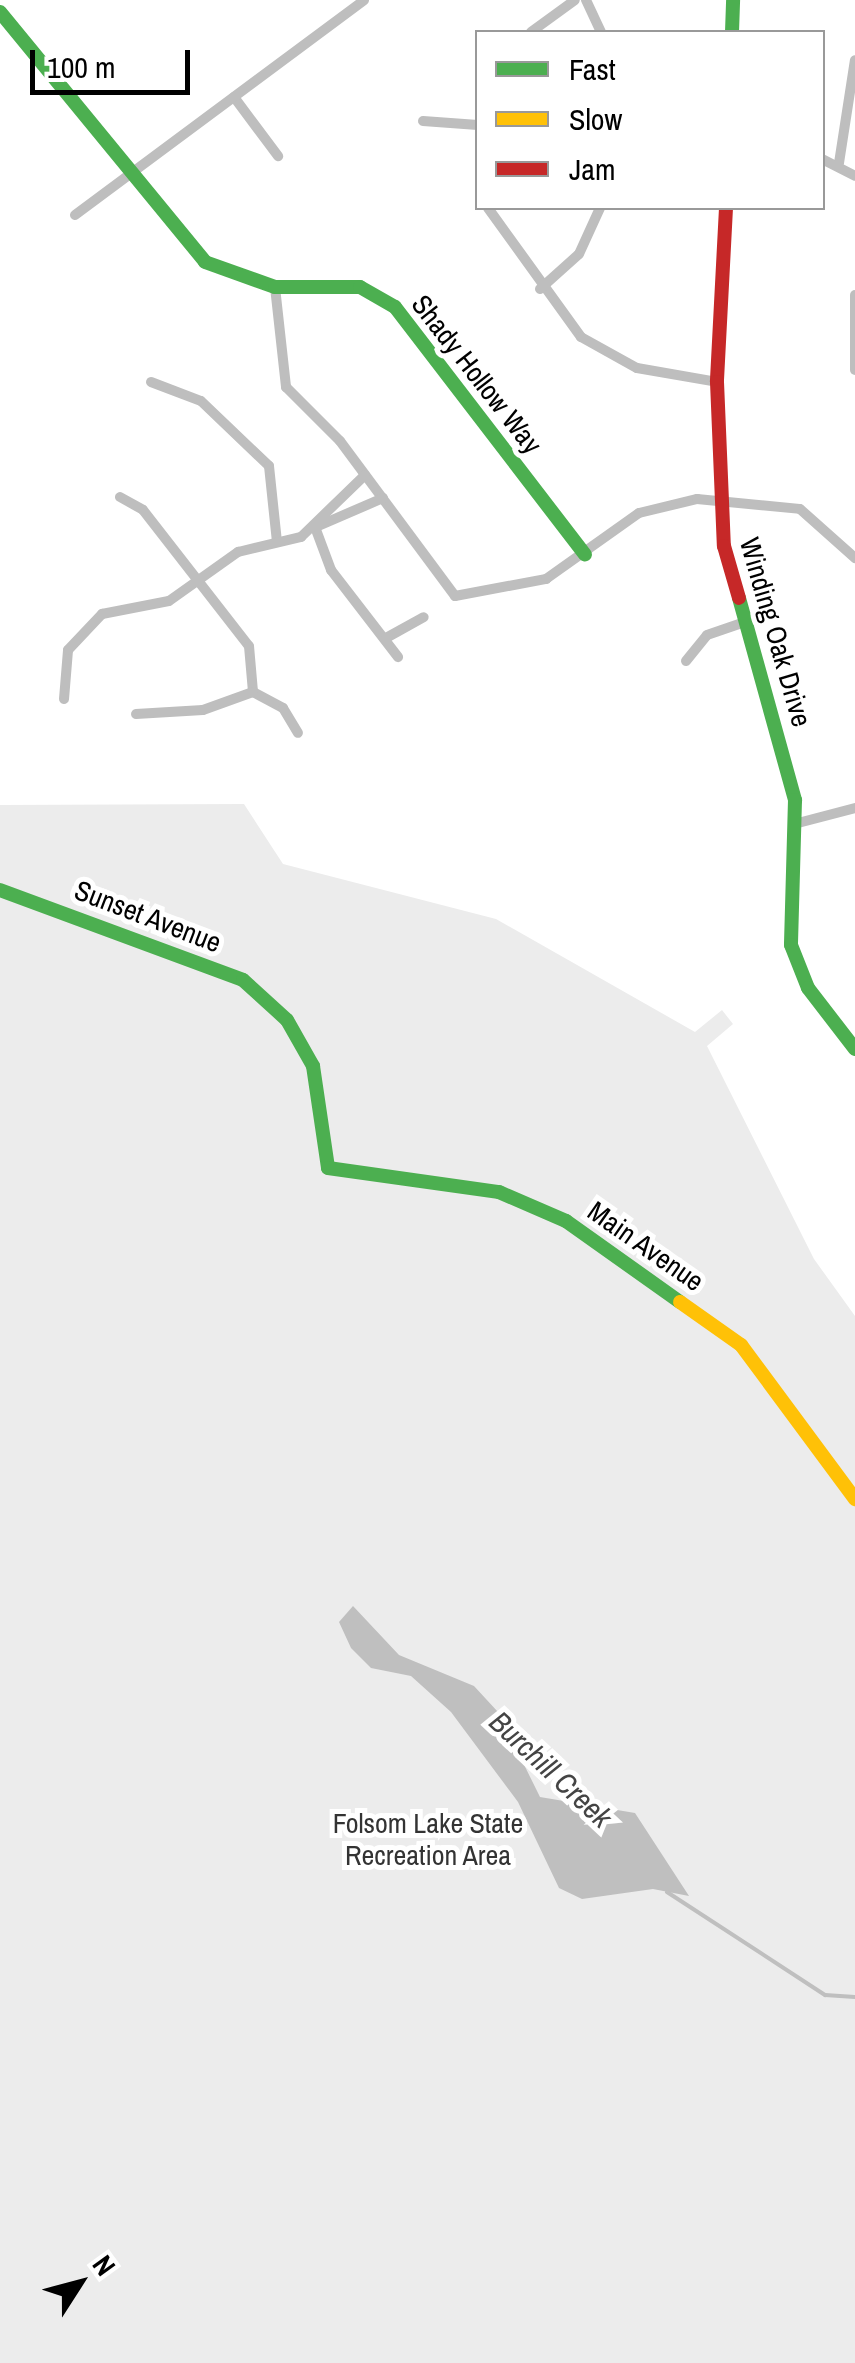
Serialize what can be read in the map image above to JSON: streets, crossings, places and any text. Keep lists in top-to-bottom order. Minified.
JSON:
{"streets":{"street":["Shady Hollow Way","Winding Oak Drive","Sunset Avenue","Main Avenue"]},"crossings":[["Sunset Avenue","Main Avenue"]],"water":["Burchill Creek"],"parks":["Folsom Lake State Recreation Area"],"legend":["Fast","Slow","Jam"],"scale_bar":"100 m","north":"top right"}
